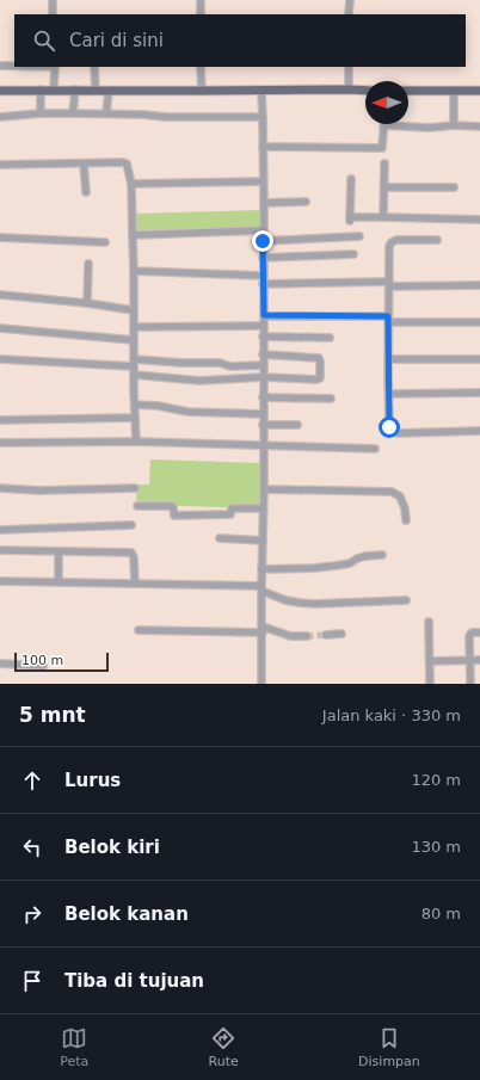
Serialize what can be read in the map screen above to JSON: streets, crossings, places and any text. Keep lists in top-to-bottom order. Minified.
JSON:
{"scale_bar":"100 m","north":"left","page":{"search":"Cari di sini","scale":"100 m","heading":["5 mnt","Jalan kaki · 330 m"],"list":[["Lurus","120 m"],["Belok kiri","130 m"],["Belok kanan","80 m"],"Tiba di tujuan"],"nav":["Peta","Rute","Disimpan"]}}
